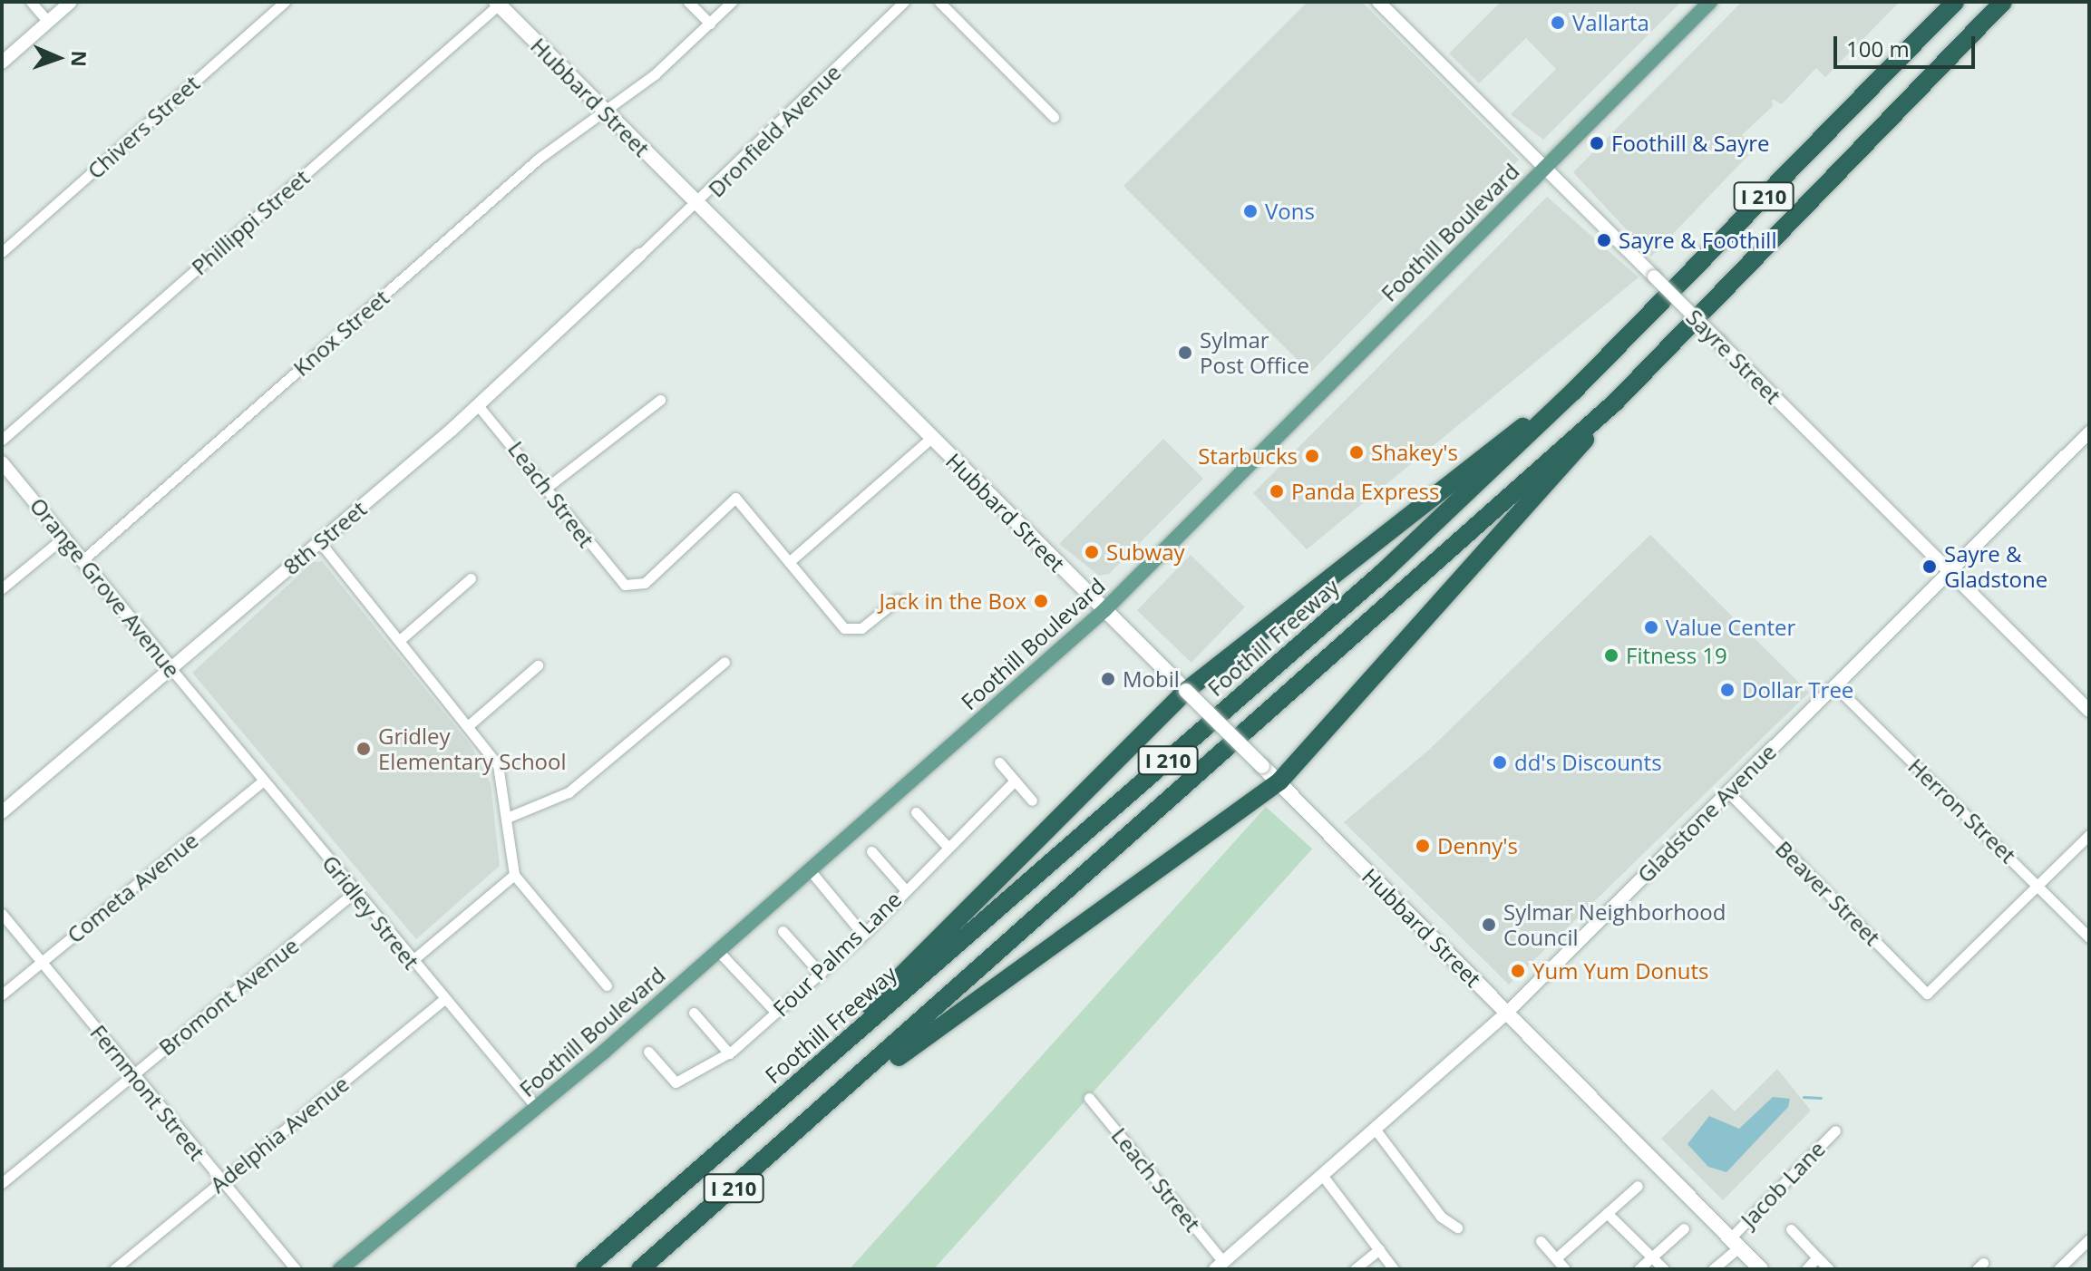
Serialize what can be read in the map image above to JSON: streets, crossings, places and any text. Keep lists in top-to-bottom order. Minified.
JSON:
{"streets":{"highway":["I 210","Foothill Freeway"],"main road":["Hubbard Street","Foothill Boulevard"],"street":["Chivers Street","Dronfield Avenue","Phillippi Street","Knox Street","Sayre Street","Leach Street","8th Street","Orange Grove Avenue","Herron Street","Gladstone Avenue","Cometa Avenue","Beaver Street","Gridley Street","Four Palms Lane","Bromont Avenue","Fernmont Street","Adelphia Avenue","Jacob Lane"]},"crossings":[["Hubbard Street","Dronfield Avenue"],["Hubbard Street","Phillippi Street"],["Hubbard Street","Foothill Boulevard"],["Hubbard Street","Knox Street"],["Hubbard Street","Gladstone Avenue"],["Hubbard Street","Jacob Lane"],["Dronfield Avenue","8th Street"],["Foothill Boulevard","Sayre Street"],["Foothill Boulevard","Gridley Street"],["Knox Street","Orange Grove Avenue"],["Sayre Street","Gladstone Avenue"],["Leach Street","8th Street"],["Leach Street","Gladstone Avenue"],["8th Street","Orange Grove Avenue"],["Orange Grove Avenue","Gridley Street"],["Herron Street","Gladstone Avenue"],["Herron Street","Beaver Street"],["Gladstone Avenue","Beaver Street"],["Cometa Avenue","Gridley Street"],["Cometa Avenue","Fernmont Street"],["Gridley Street","Bromont Avenue"],["Gridley Street","Adelphia Avenue"],["Bromont Avenue","Fernmont Street"],["Fernmont Street","Adelphia Avenue"]],"places":["Vallarta","Foothill & Sayre","Vons","Sayre & Foothill","Sylmar Post Office","Shakey's","Starbucks","Panda Express","Subway","Sayre & Gladstone","Jack in the Box","Value Center","Fitness 19","Mobil","Dollar Tree","Gridley Elementary School","dd's Discounts","Denny's","Sylmar Neighborhood Council","Yum Yum Donuts"],"scale_bar":"100 m","north":"right"}
